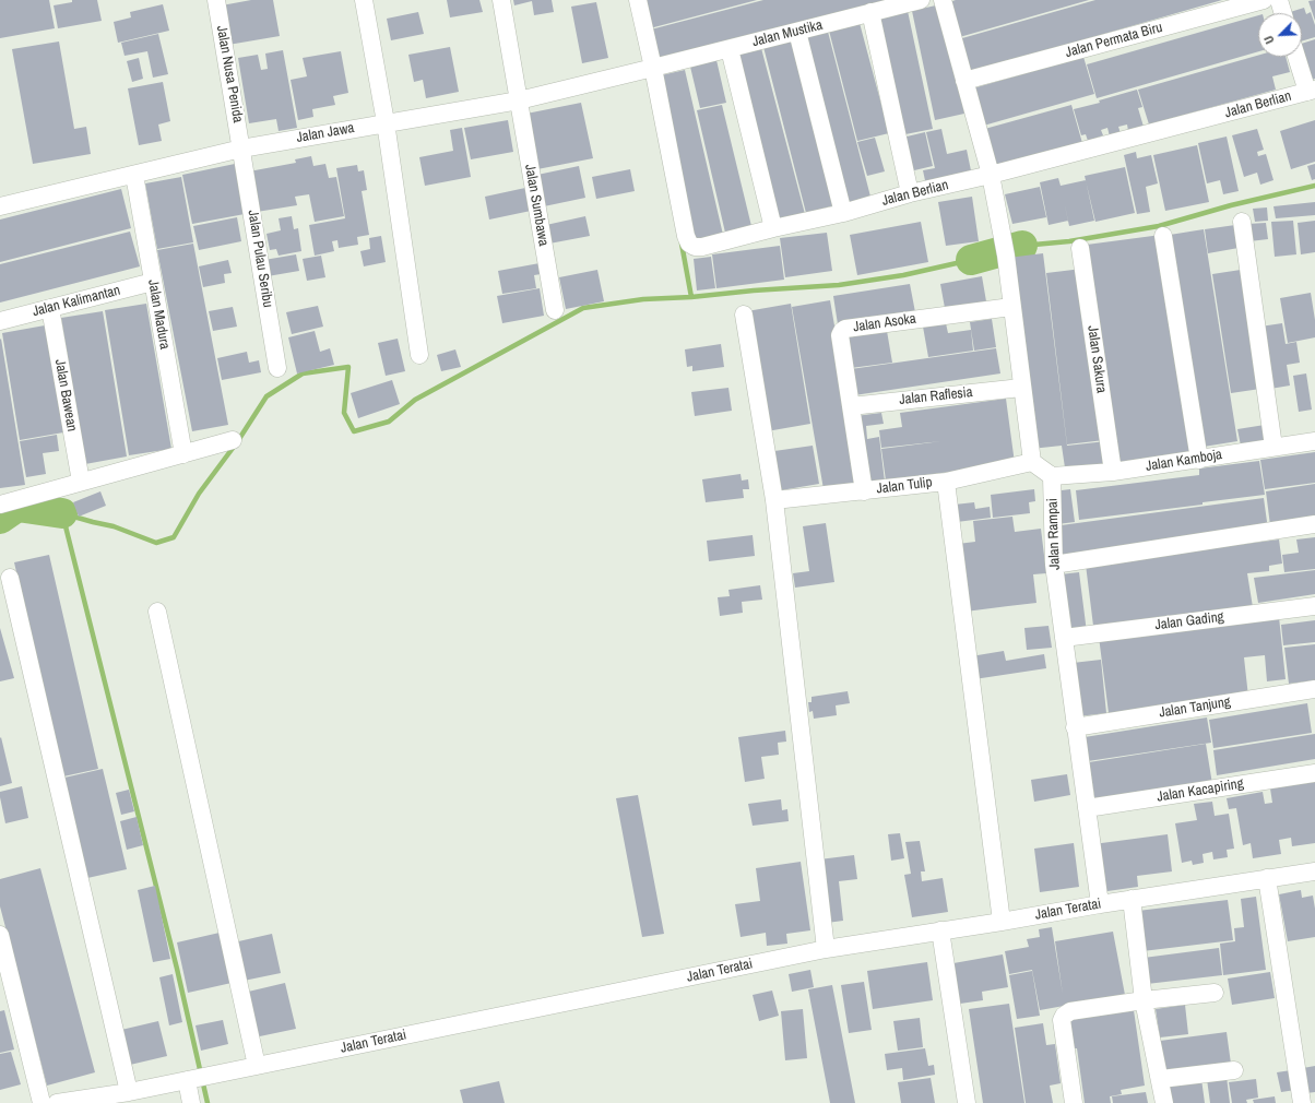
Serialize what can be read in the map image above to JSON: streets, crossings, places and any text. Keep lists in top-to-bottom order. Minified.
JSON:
{"streets":{"street":["Jalan Mustika","Jalan Permata Biru","Jalan Nusa Penida","Jalan Berlian","Jalan Jawa","Jalan Sumbawa","Jalan Pulau Seribu","Jalan Kalimantan","Jalan Madura","Jalan Asoka","Jalan Sakura","Jalan Bawean","Jalan Raflesia","Jalan Kamboja","Jalan Tulip","Jalan Rampai","Jalan Gading","Jalan Tanjung","Jalan Kacapiring","Jalan Teratai"]},"crossings":[["Jalan Mustika","Jalan Berlian"],["Jalan Mustika","Jalan Jawa"],["Jalan Nusa Penida","Jalan Jawa"],["Jalan Nusa Penida","Jalan Pulau Seribu"],["Jalan Berlian","Jalan Jawa"],["Jalan Jawa","Jalan Sumbawa"],["Jalan Jawa","Jalan Pulau Seribu"],["Jalan Jawa","Jalan Madura"],["Jalan Kalimantan","Jalan Madura"],["Jalan Kalimantan","Jalan Bawean"],["Jalan Asoka","Jalan Raflesia"],["Jalan Asoka","Jalan Tulip"],["Jalan Sakura","Jalan Kamboja"],["Jalan Kamboja","Jalan Rampai"],["Jalan Rampai","Jalan Gading"],["Jalan Rampai","Jalan Tanjung"],["Jalan Rampai","Jalan Kacapiring"],["Jalan Rampai","Jalan Teratai"]],"north":"bottom left"}
